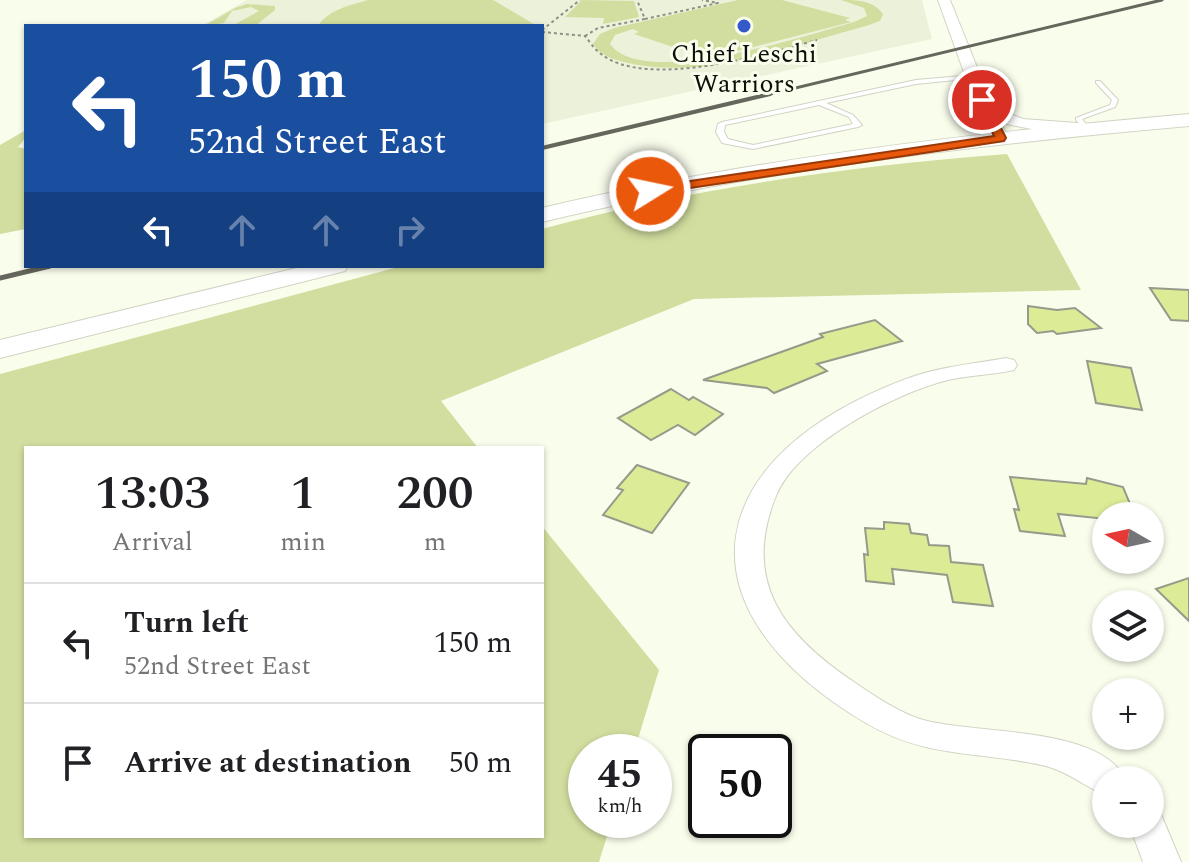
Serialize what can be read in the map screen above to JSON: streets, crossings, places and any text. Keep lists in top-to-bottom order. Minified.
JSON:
{"places":["Chief Leschi Warriors"],"north":"left","page":{"turn":["150 m","52nd Street East"],"eta":["13:03","Arrival","1","min","200","m"],"map_buttons":["+","−"],"list":[{"name":"Turn left","note":"52nd Street East","value":"150 m"},{"name":"Arrive at destination","value":"50 m"}],"speed":"45 km/h","limit":"50"}}
